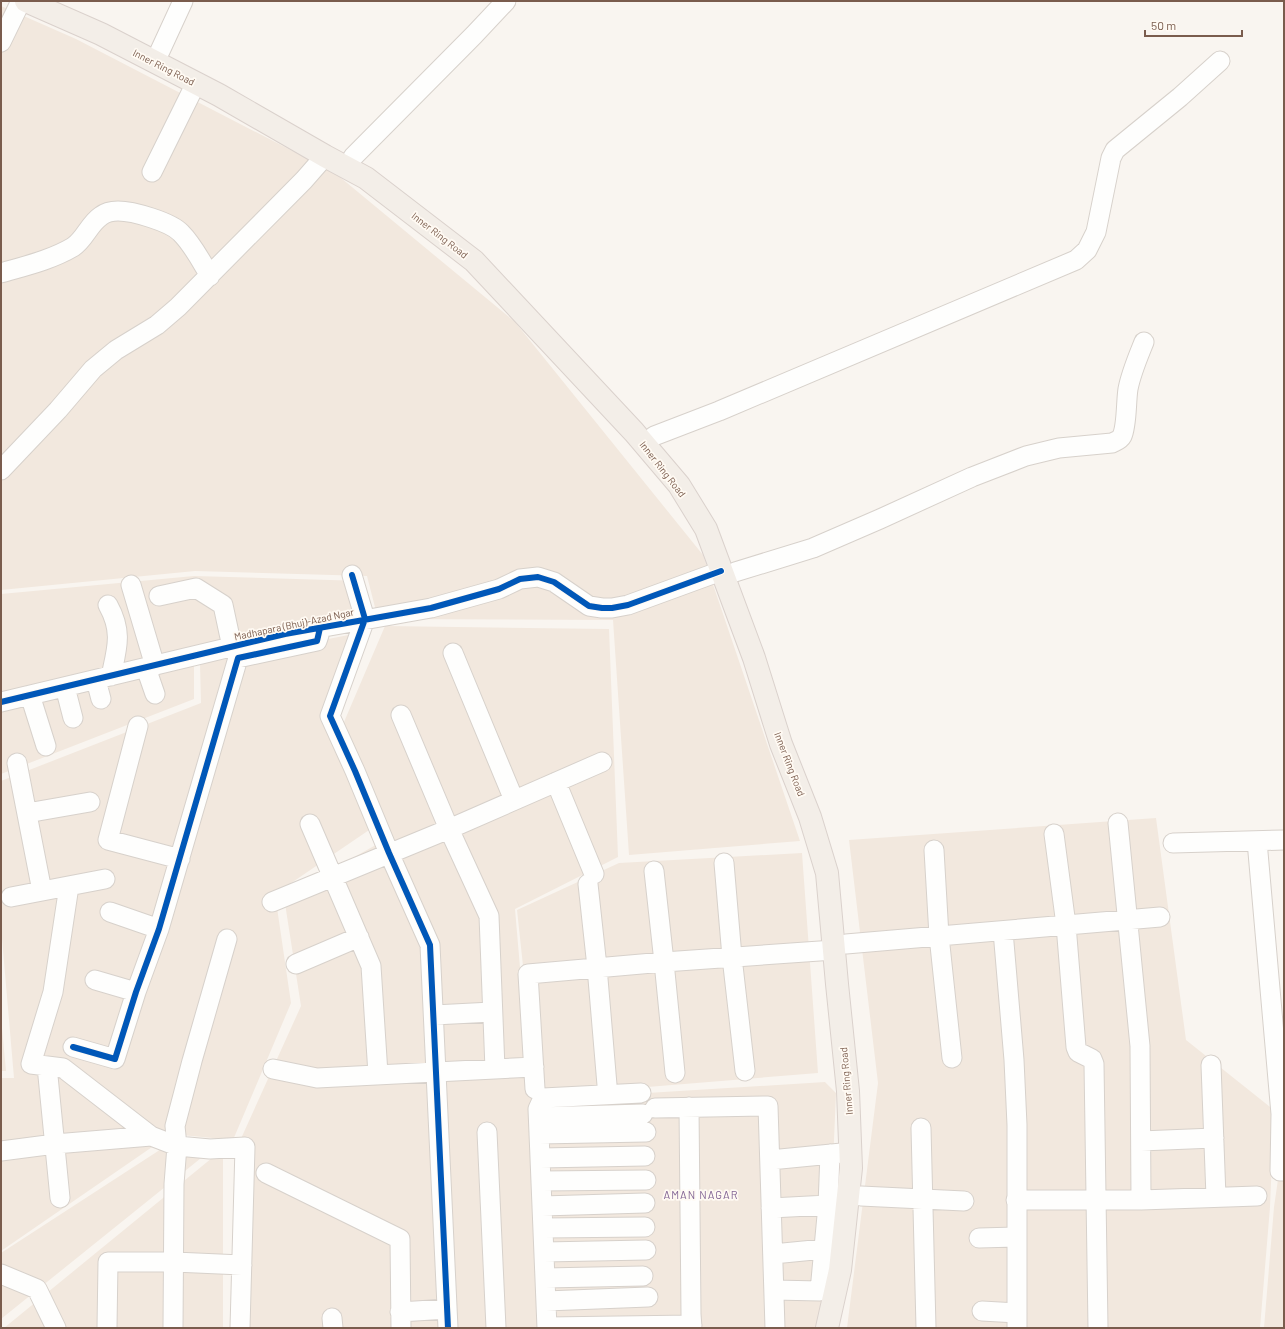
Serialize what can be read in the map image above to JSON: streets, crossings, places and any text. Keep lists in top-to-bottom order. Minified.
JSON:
{"streets":{"main road":["Inner Ring Road"],"street":["Madhapara (Bhuj)-Azad Ngar"]},"crossings":[["Inner Ring Road","Madhapara (Bhuj)-Azad Ngar"]],"districts":["AMAN NAGAR"],"scale_bar":"50 m"}
